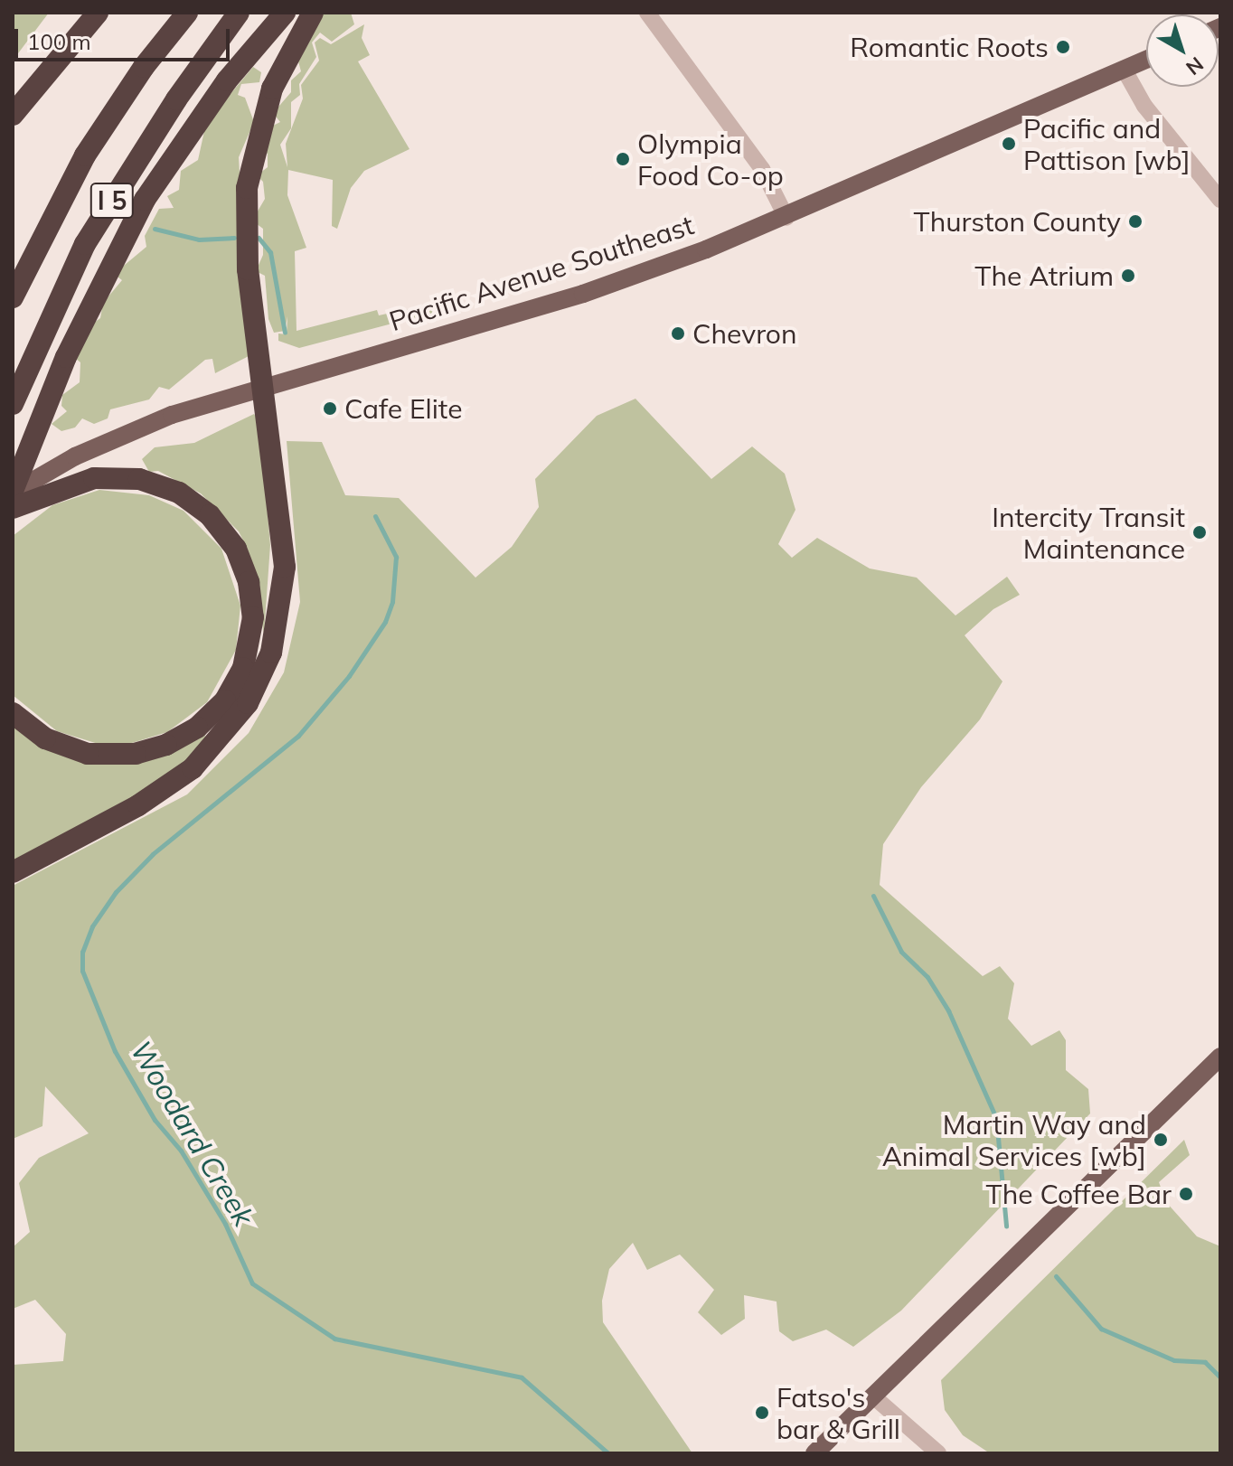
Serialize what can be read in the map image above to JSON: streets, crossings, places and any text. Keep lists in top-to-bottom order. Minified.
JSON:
{"streets":{"highway":["I 5"],"main road":["Pacific Avenue Southeast"]},"water":["Woodard Creek"],"places":["Romantic Roots","Pacific and Pattison [wb]","Olympia Food Co-op","Thurston County","The Atrium","Chevron","Cafe Elite","Intercity Transit Maintenance","Martin Way and Animal Services [wb]","The Coffee Bar","Fatso's bar & Grill"],"scale_bar":"100 m","north":"bottom right"}
